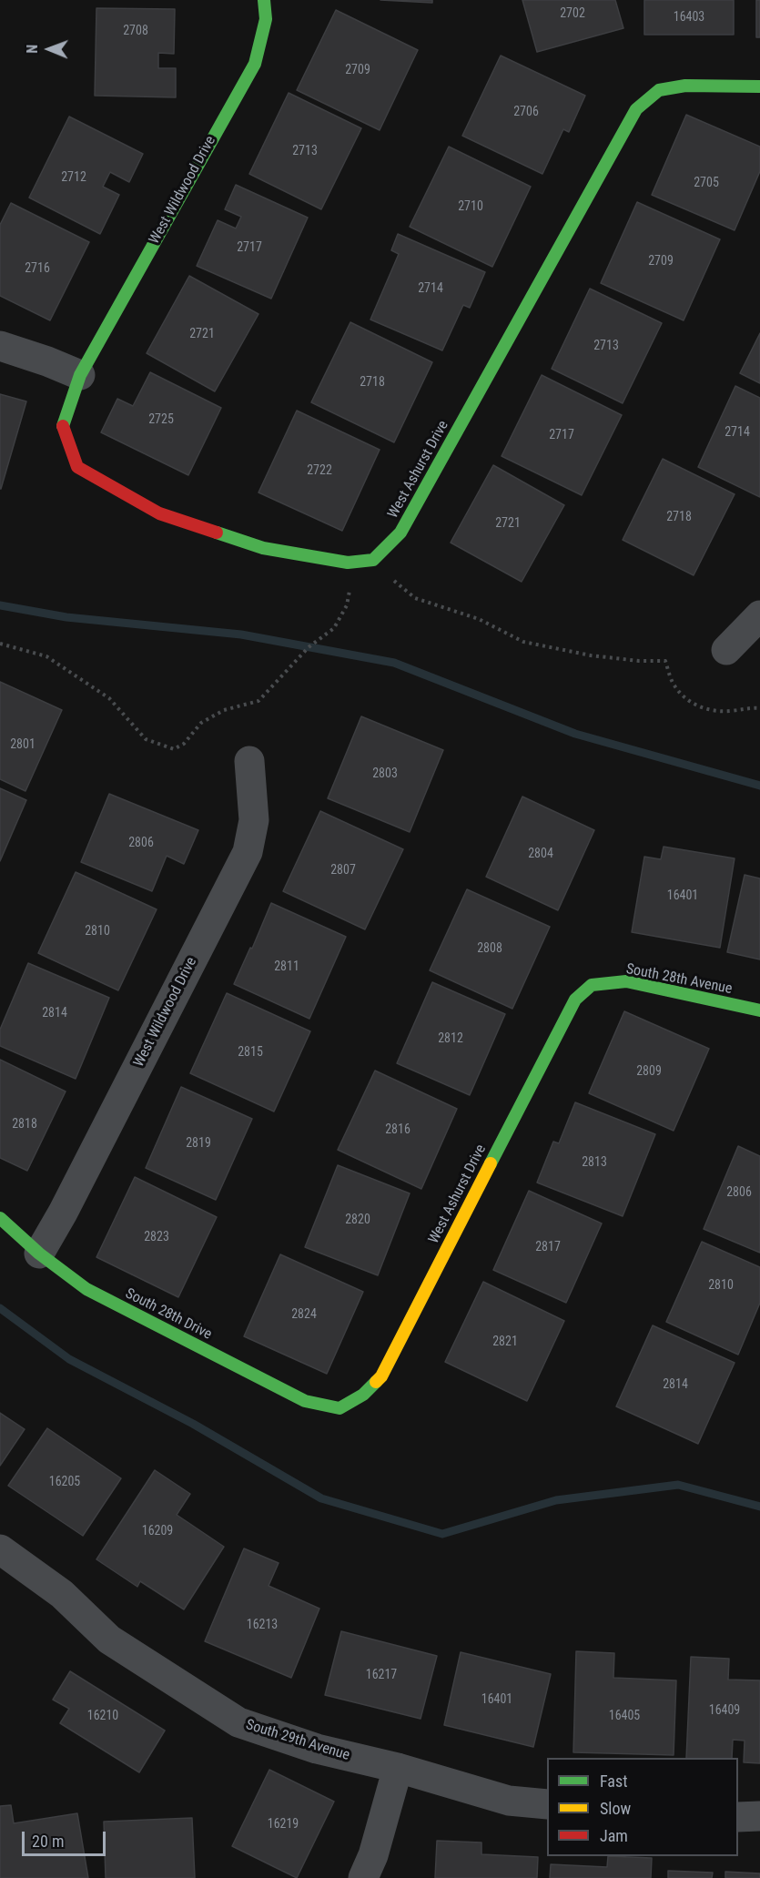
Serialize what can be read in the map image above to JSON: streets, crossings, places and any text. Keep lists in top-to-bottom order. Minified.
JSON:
{"streets":{"street":["West Wildwood Drive","West Ashurst Drive","South 28th Avenue","South 28th Drive","South 29th Avenue"]},"crossings":[["West Wildwood Drive","West Ashurst Drive"],["West Wildwood Drive","South 28th Drive"],["West Ashurst Drive","South 28th Avenue"],["West Ashurst Drive","South 28th Drive"]],"house_numbers":["2702","16403","2708","2709","2706","2713","2712","2705","2710","2717","2709","2716","2714","2721","2713","2718","2725","2714","2717","2722","2718","2721","2801","2803","2806","2804","2807","16401","2810","2808","2811","2814","2812","2815","2809","2818","2816","2819","2813","2806","2820","2823","2817","2810","2824","2821","2814","16205","16209","16213","16217","16401","16409","16210","16405","16219"],"legend":["Fast","Slow","Jam"],"scale_bar":"20 m","north":"left"}
